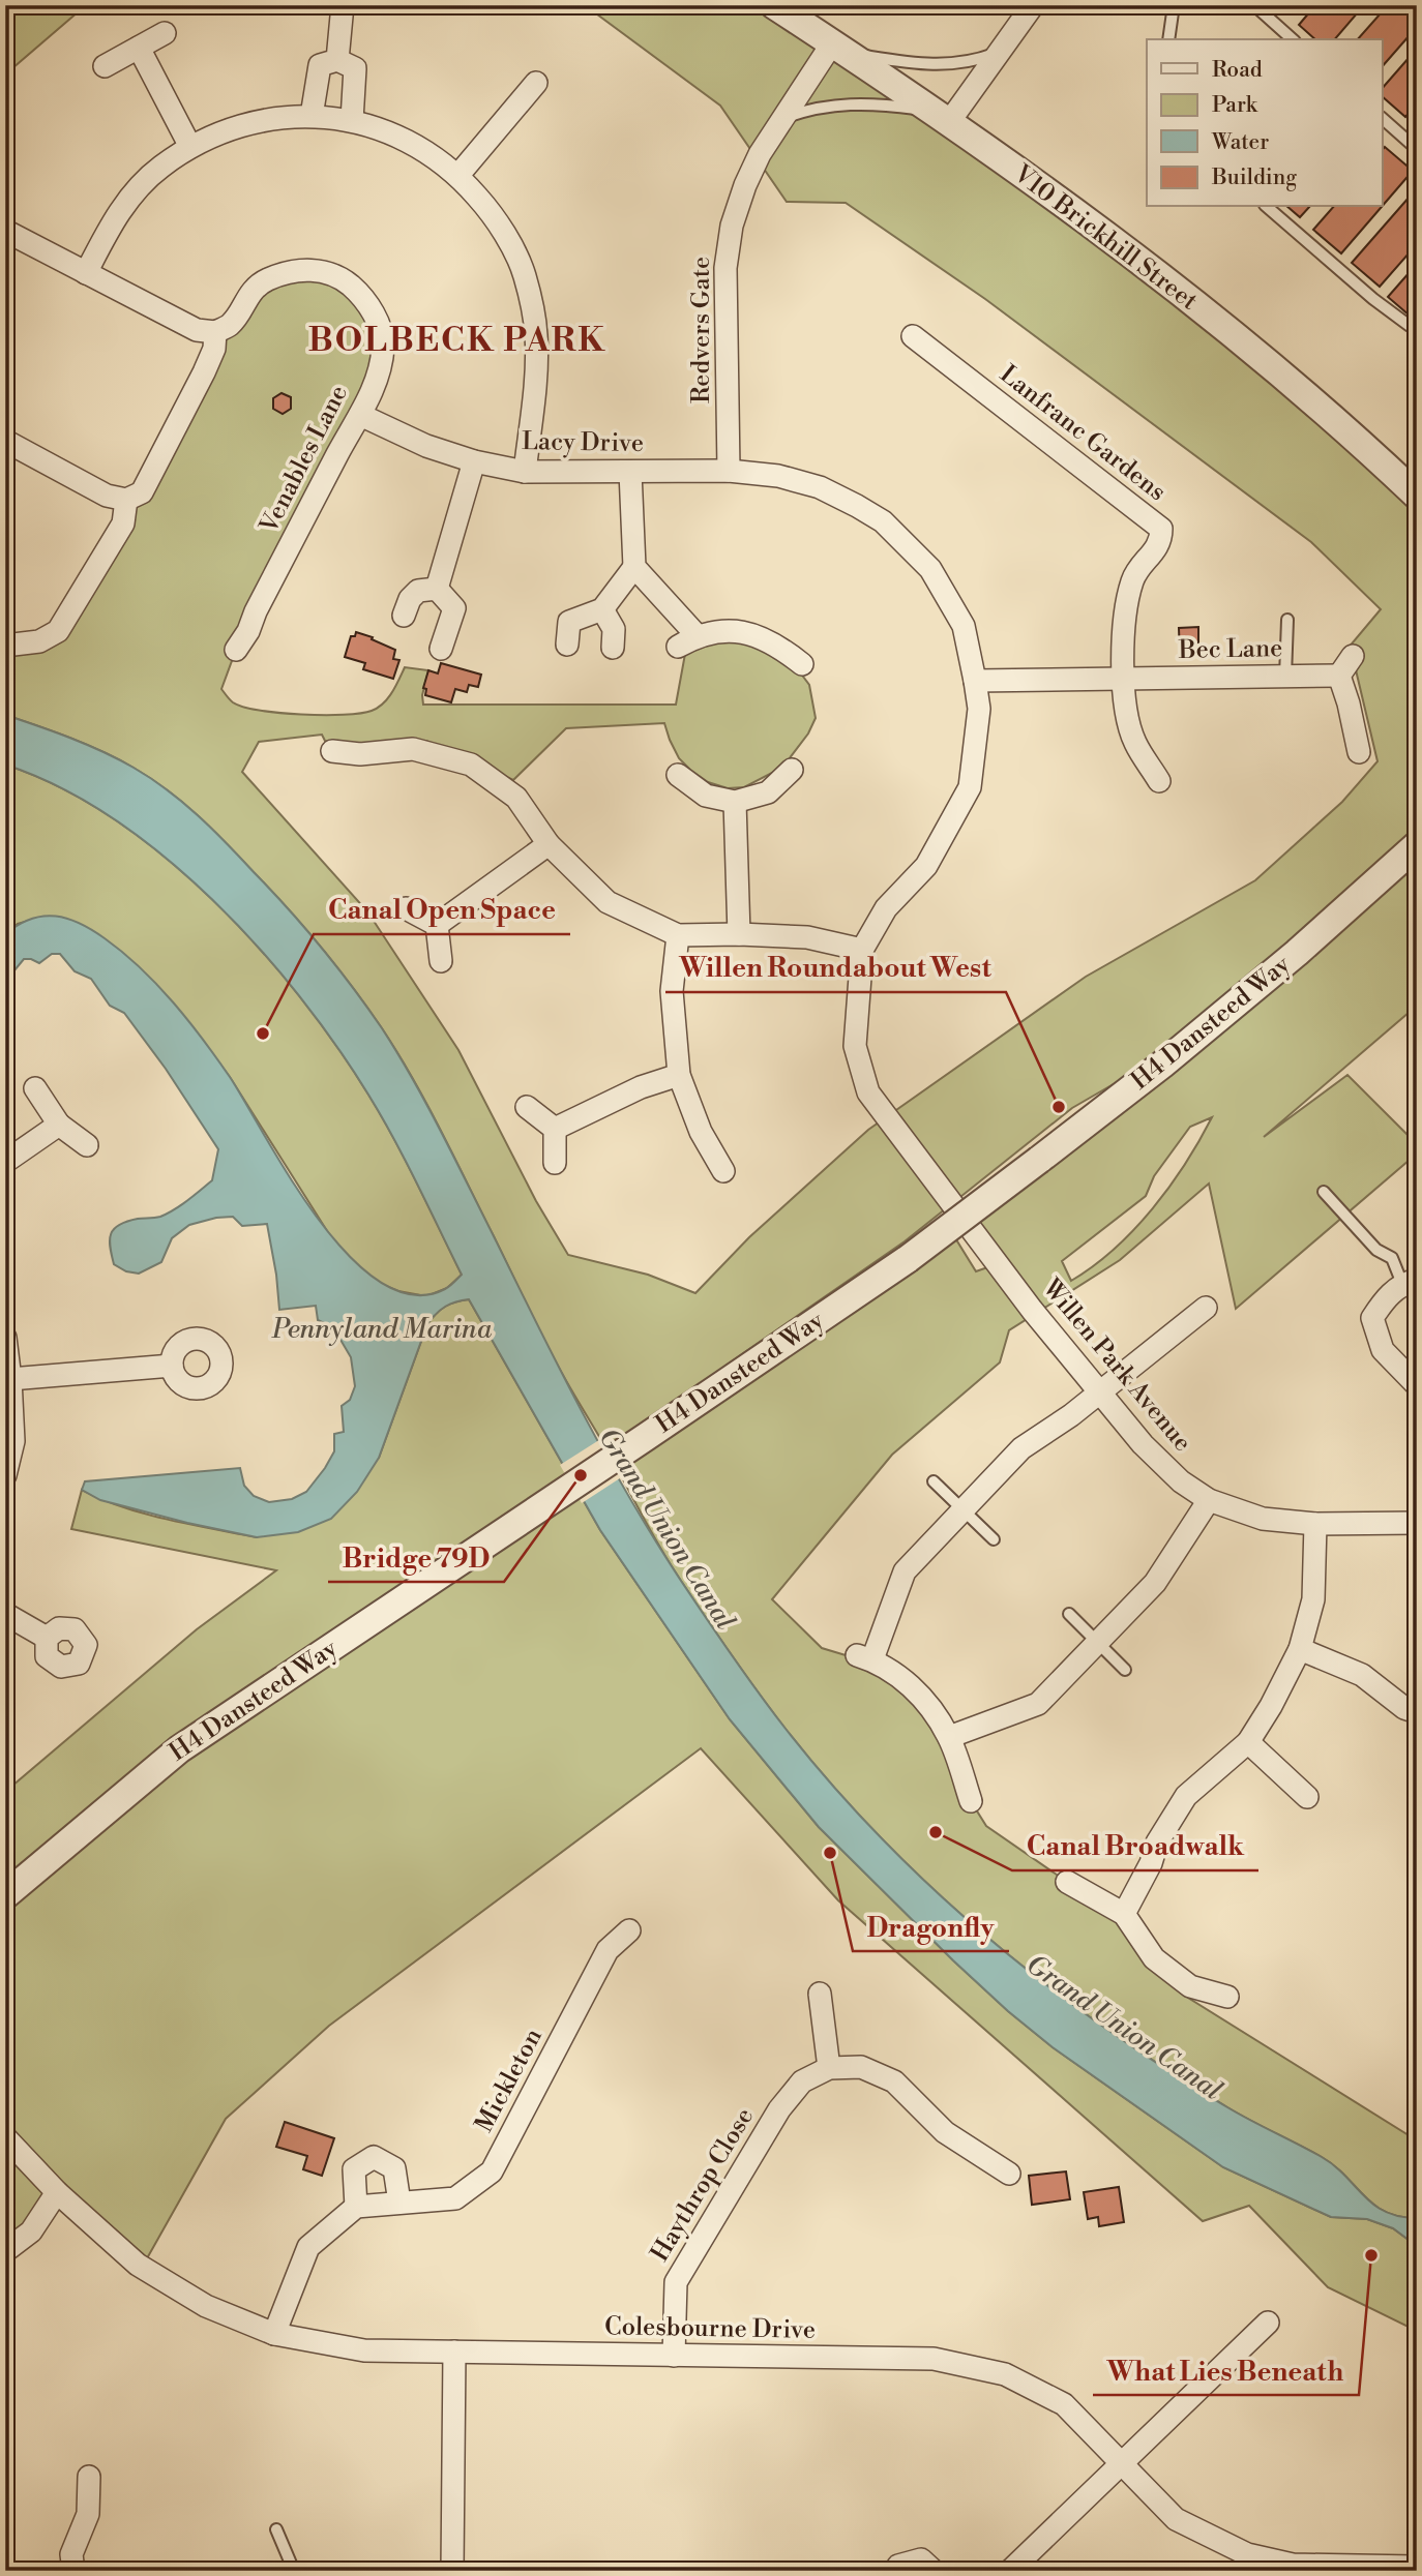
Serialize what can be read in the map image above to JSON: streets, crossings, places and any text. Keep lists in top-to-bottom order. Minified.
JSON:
{"streets":{"street":["V10 Brickhill Street","Redvers Gate","Lanfranc Gardens","Lacy Drive","Venables Lane","Bec Lane","H4 Dansteed Way","Willen Park Avenue","Mickleton","Haythrop Close","Colesbourne Drive"]},"crossings":[["V10 Brickhill Street","Redvers Gate"],["Redvers Gate","Lacy Drive"],["Lanfranc Gardens","Bec Lane"],["Lacy Drive","Venables Lane"],["Lacy Drive","Bec Lane"],["Lacy Drive","Willen Park Avenue"],["Haythrop Close","Colesbourne Drive"]],"districts":["BOLBECK PARK"],"water":["Pennyland Marina","Grand Union Canal"],"places":["Canal Open Space","Willen Roundabout West","Bridge 79D","Canal Broadwalk","Dragonfly","What Lies Beneath"],"legend":["Road","Park","Water","Building"]}
